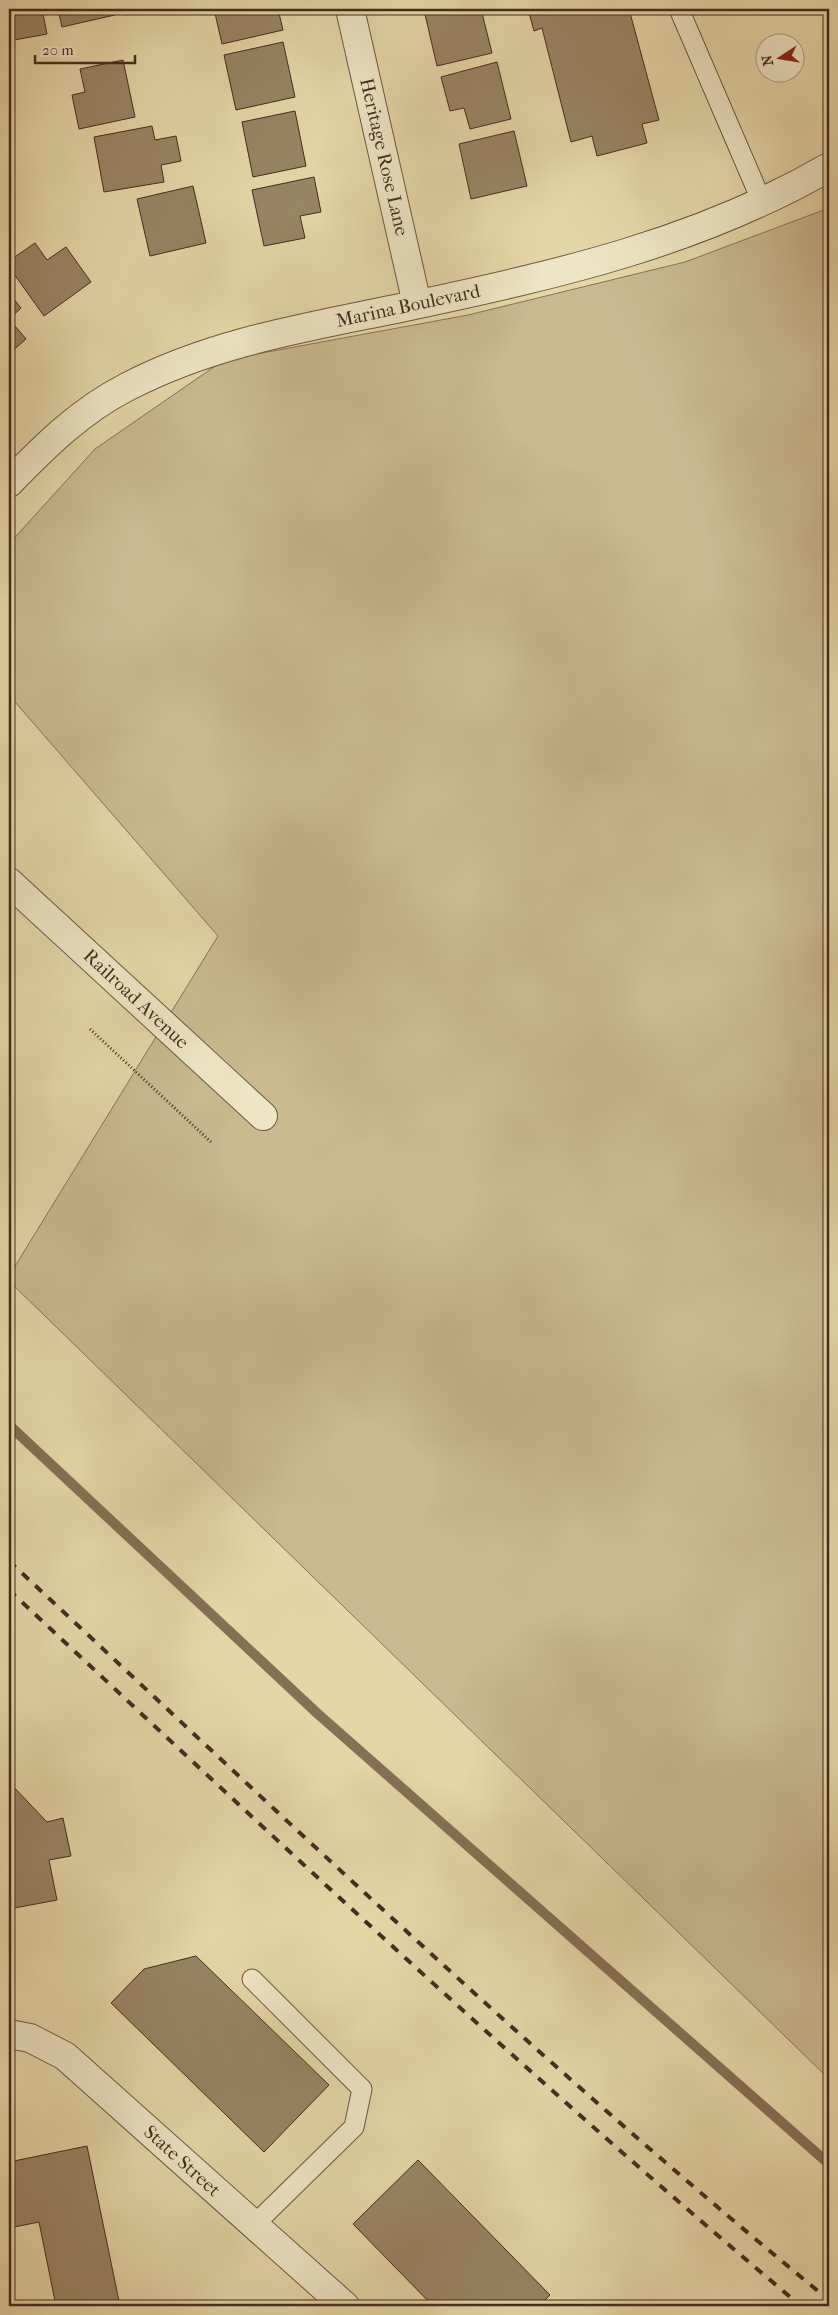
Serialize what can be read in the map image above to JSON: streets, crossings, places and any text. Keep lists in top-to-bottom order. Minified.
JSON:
{"streets":{"street":["Heritage Rose Lane","Marina Boulevard","Railroad Avenue","State Street"]},"crossings":[["Heritage Rose Lane","Marina Boulevard"]],"scale_bar":"20 m","north":"left"}
